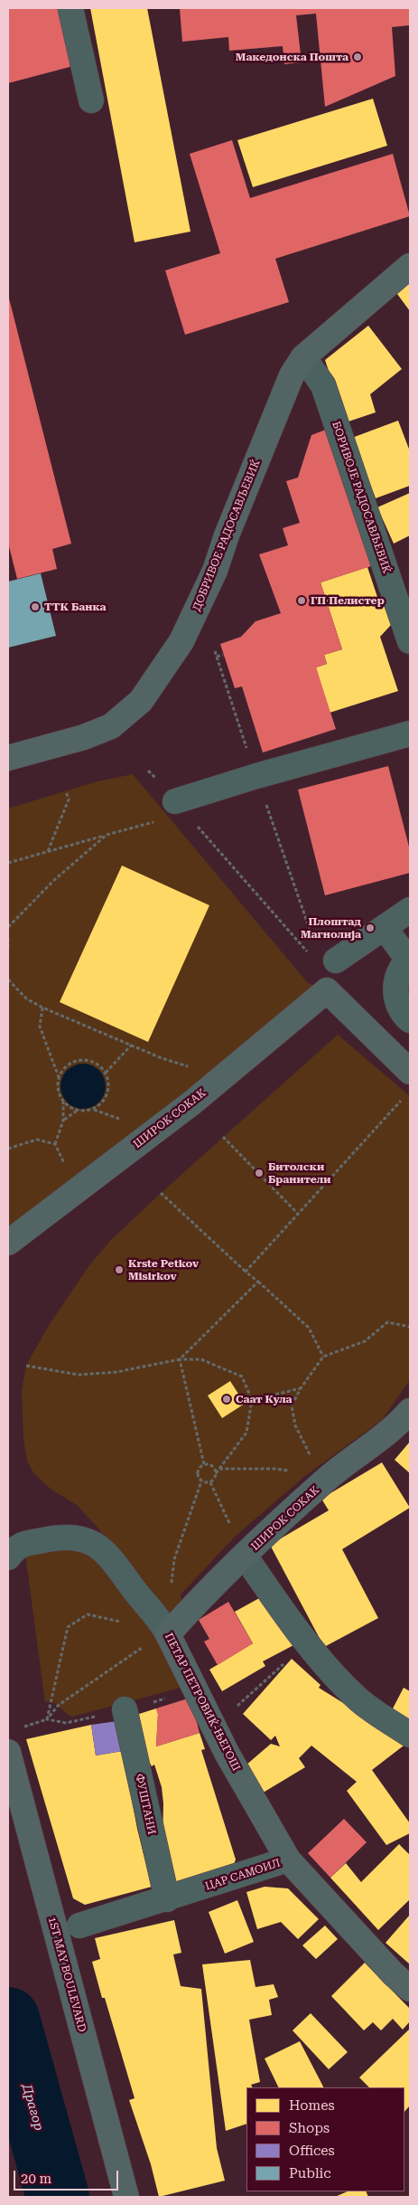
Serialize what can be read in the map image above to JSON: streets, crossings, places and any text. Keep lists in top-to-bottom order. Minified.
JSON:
{"streets":{"street":["БОРИВОЈЕ РАДОСАВЉЕВИЌ","ДОБРИВОЕ РАДОСАВЉЕВИЌ","ШИРОК СОКАК","ПЕТАР ПЕТРОВИЌ-ЊЕГОШ","ФУШТАНИ","ЦАР САМОИЛ","1ST MAY BOULEVARD"]},"crossings":[["БОРИВОЈЕ РАДОСАВЉЕВИЌ","ДОБРИВОЕ РАДОСАВЉЕВИЌ"],["ШИРОК СОКАК","ПЕТАР ПЕТРОВИЌ-ЊЕГОШ"],["ПЕТАР ПЕТРОВИЌ-ЊЕГОШ","ЦАР САМОИЛ"],["ФУШТАНИ","ЦАР САМОИЛ"]],"water":["Драгор"],"places":["Македонска Пошта","ГП Пелистер","ТТК Банка","Плоштад Магнолија","Битолски Бранители","Krste Petkov Misirkov","Саат Кула"],"legend":["Homes","Shops","Offices","Public"],"scale_bar":"20 m"}
